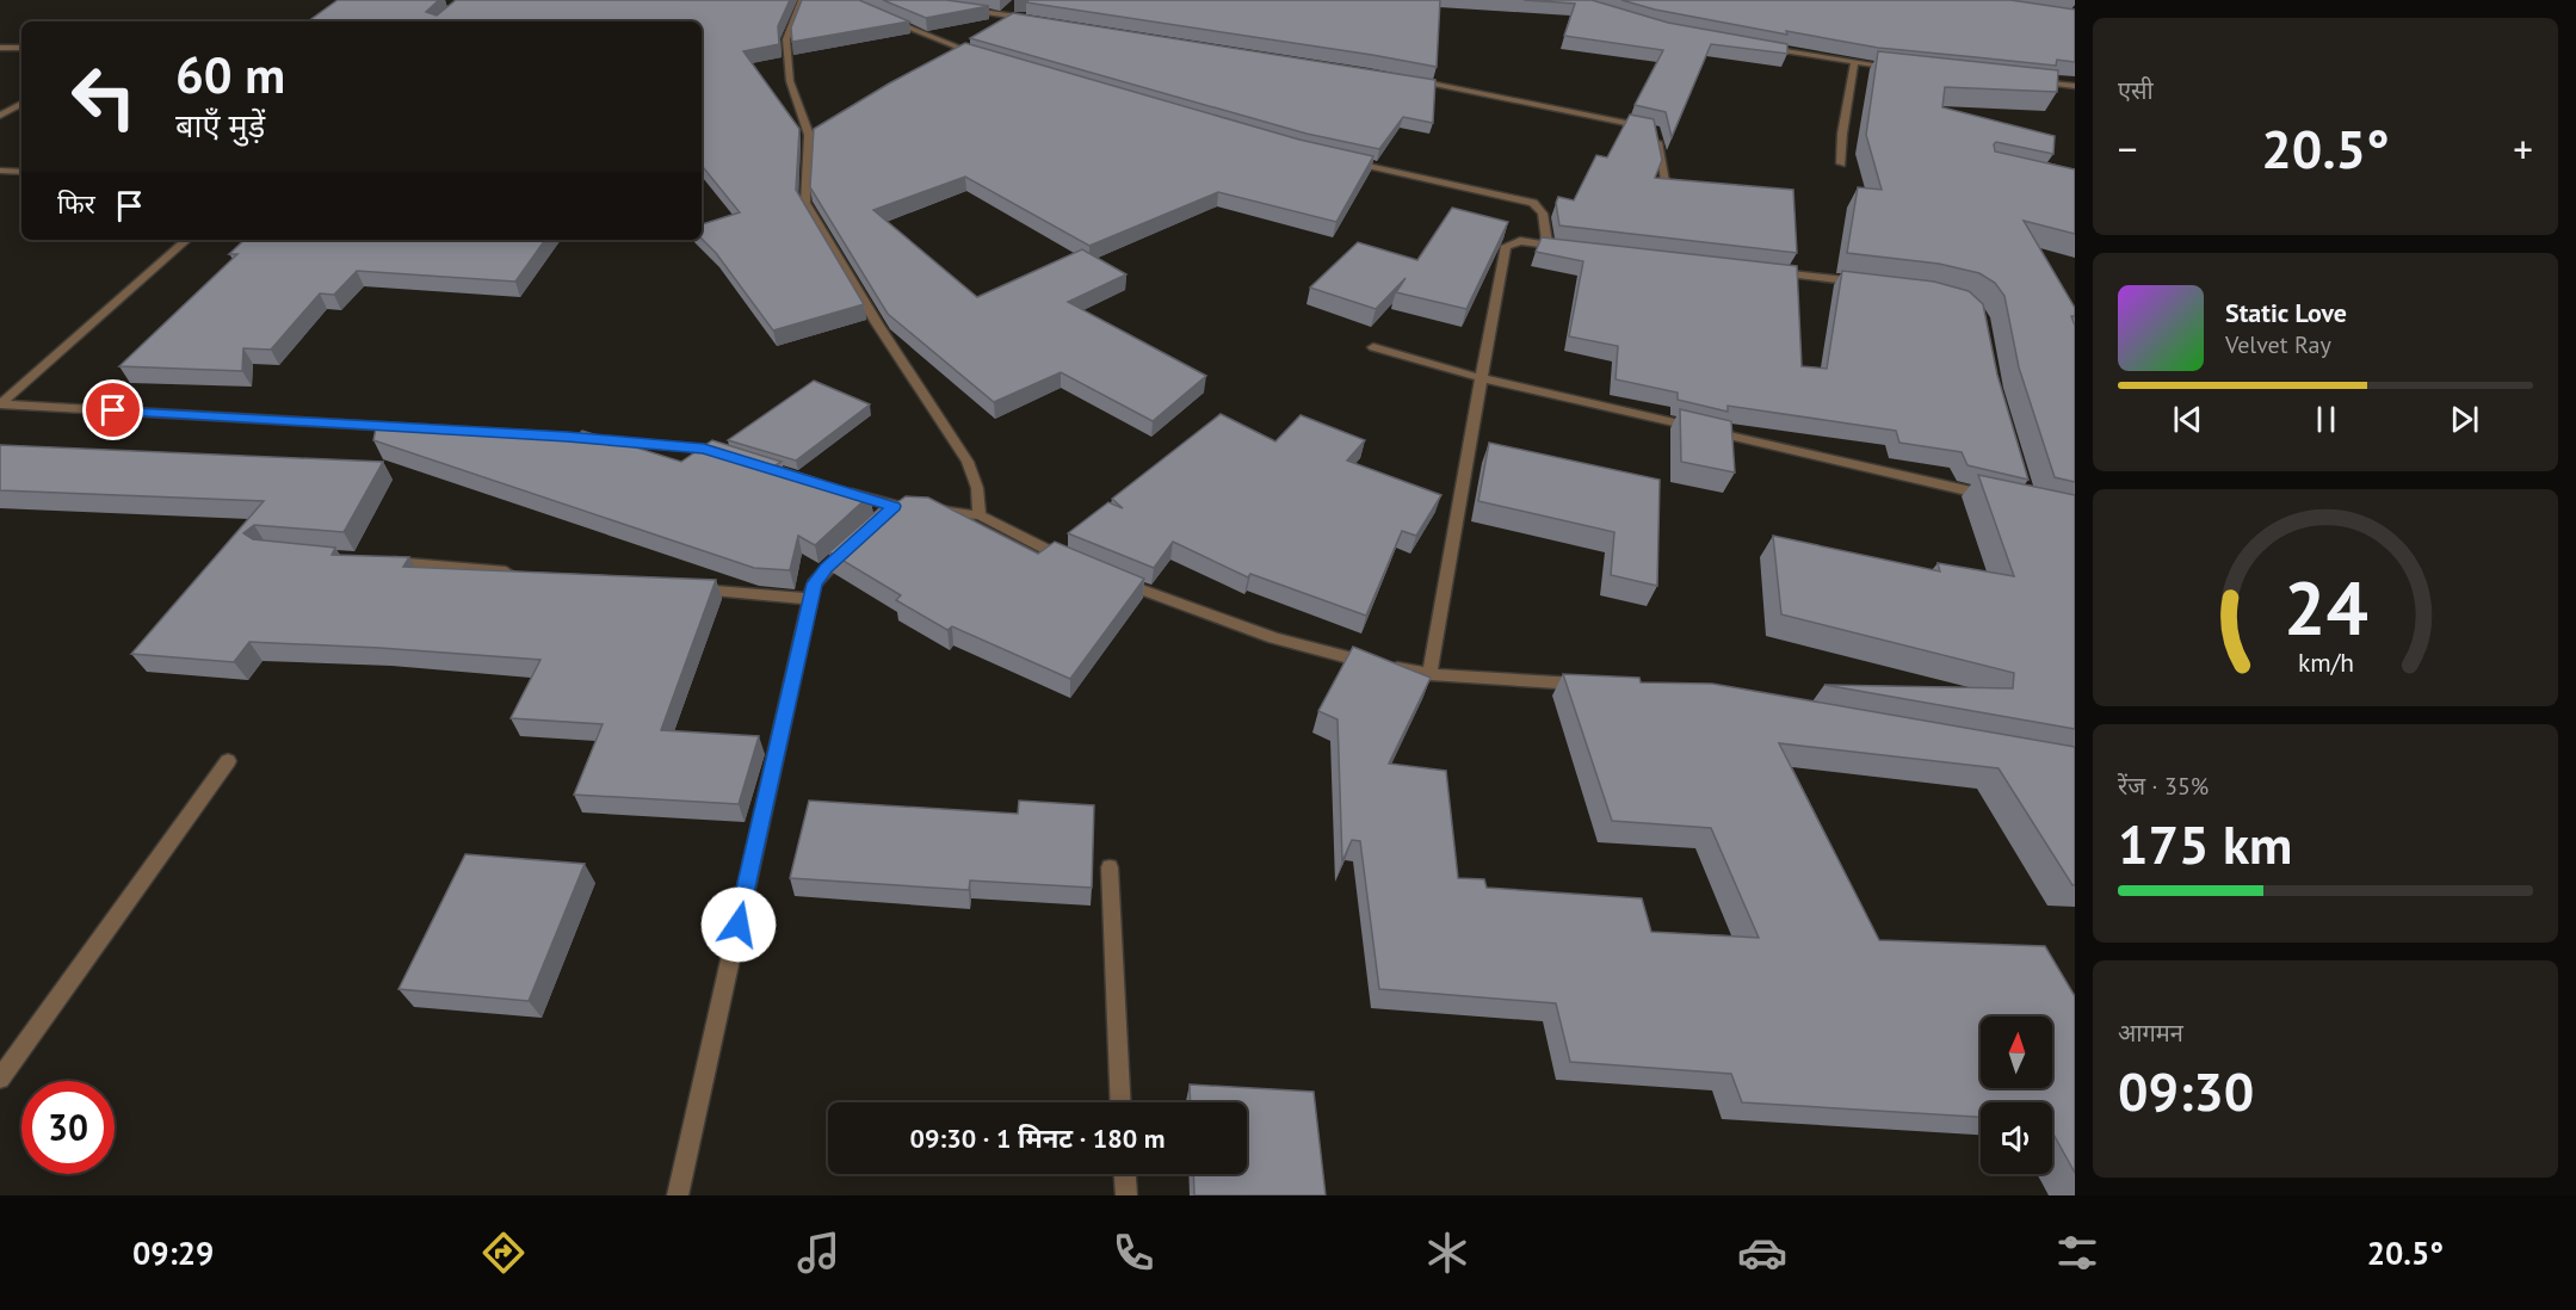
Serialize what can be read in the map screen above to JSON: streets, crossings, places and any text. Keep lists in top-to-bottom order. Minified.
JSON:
{"north":"top","page":{"tile":["एसी",["रेंज · 35%","175 km"],["आगमन","09:30"]],"turn":["60 m","बाएँ मुड़ें"],"heat":["−","20.5°","+"],"then":"फिर","song":["Static Love","Velvet Ray"],"limit":"30","trip":"09:30 · 1 मिनट · 180 m","tabs":["09:29","20.5°"],"gauge":["24","km/h"]}}
